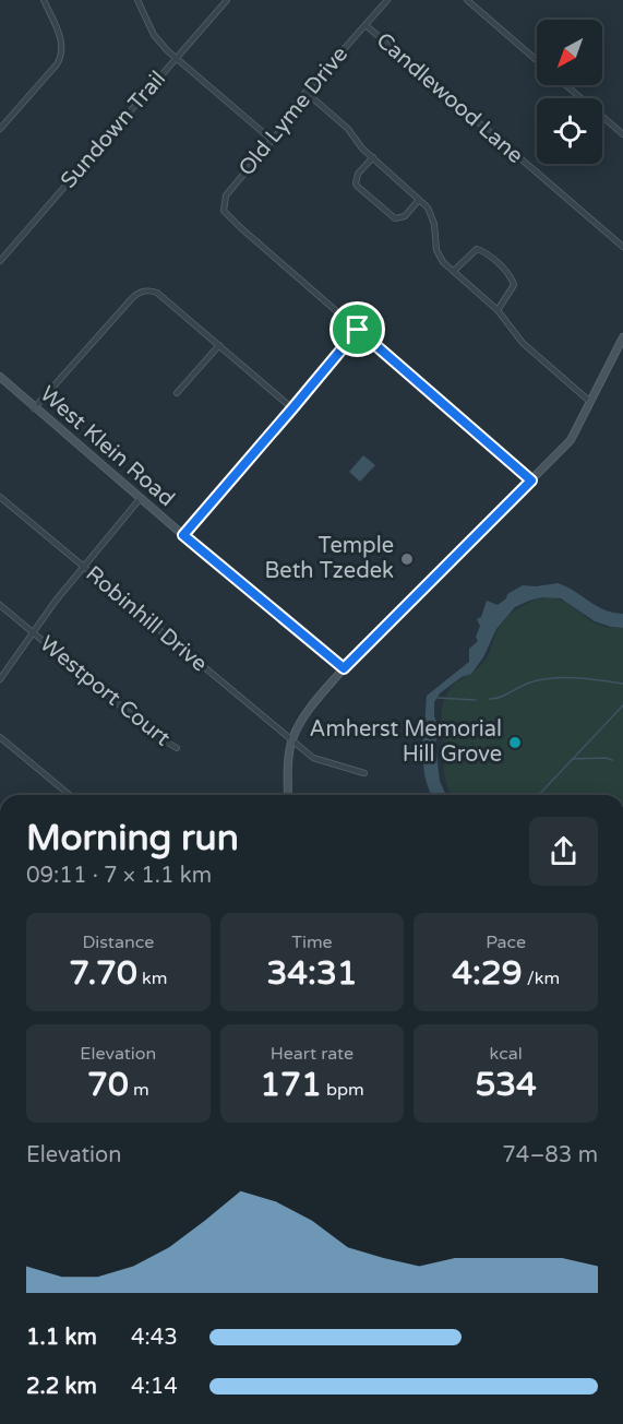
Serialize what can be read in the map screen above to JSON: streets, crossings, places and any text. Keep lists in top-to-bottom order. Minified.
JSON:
{"streets":{"street":["Candlewood Lane","Old Lyme Drive","Sundown Trail","West Klein Road","Robinhill Drive","Westport Court"]},"crossings":[["Candlewood Lane","Old Lyme Drive"]],"places":["Temple Beth Tzedek","Amherst Memorial Hill Grove"],"north":"bottom left","page":{"heading":["Morning run","09:11 · 7 × 1.1 km"],"stats":[["Distance","7.70 km"],["Time","34:31"],["Pace","4:29 /km"],["Elevation","70 m"],["Heart rate","171 bpm"],["kcal","534"]],"chart":["Elevation","74–83 m"],"list":[{"name":"1.1 km","note":"4:43"},{"name":"2.2 km","note":"4:14"}]}}
